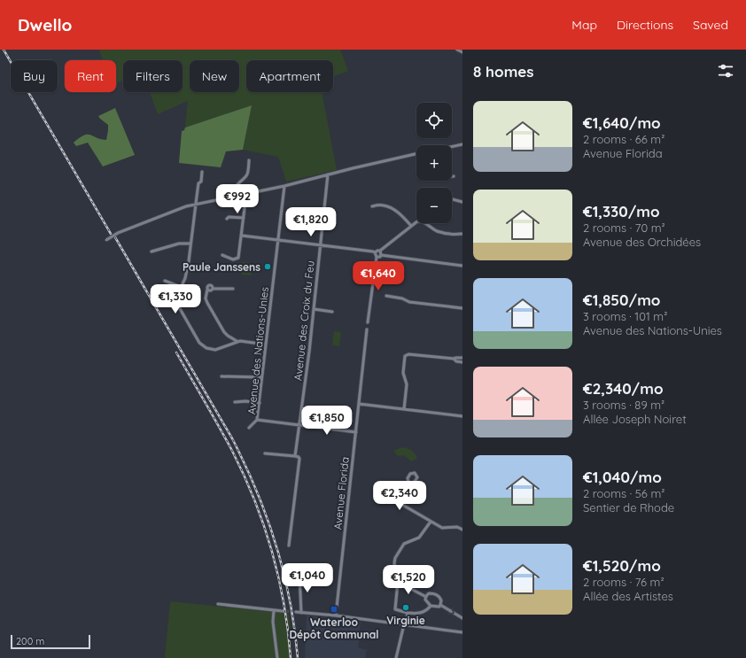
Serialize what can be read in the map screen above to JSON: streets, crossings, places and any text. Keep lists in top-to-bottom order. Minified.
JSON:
{"streets":{"street":["Avenue des Croix du Feu","Avenue des Nations-Unies","Avenue Florida"]},"crossings":[["Avenue des Croix du Feu","Avenue des Nations-Unies"],["Avenue des Nations-Unies","Avenue Florida"]],"places":{"other":["Paule Janssens","Virginie"],"transit":["Waterloo Dépôt Communal"]},"scale_bar":"200 m","page":{"header":"Dwello","nav":["Map","Directions","Saved"],"heading":"8 homes","chip":["Buy","Rent","Filters","New","Apartment"],"list":[{"name":"€1,640/mo","note":"2 rooms · 66 m² · Avenue Florida"},{"name":"€1,330/mo","note":"2 rooms · 70 m² · Avenue des Orchidées"},{"name":"€1,850/mo","note":"3 rooms · 101 m² · Avenue des Nations-Unies"},{"name":"€2,340/mo","note":"3 rooms · 89 m² · Allée Joseph Noiret"},{"name":"€1,040/mo","note":"2 rooms · 56 m² · Sentier de Rhode"},{"name":"€1,520/mo","note":"2 rooms · 76 m² · Allée des Artistes"}],"map_buttons":["+","−"],"price":["€992","€1,820","€1,640","€1,330","€1,850","€2,340","€1,040","€1,520"],"scale":"200 m"}}
